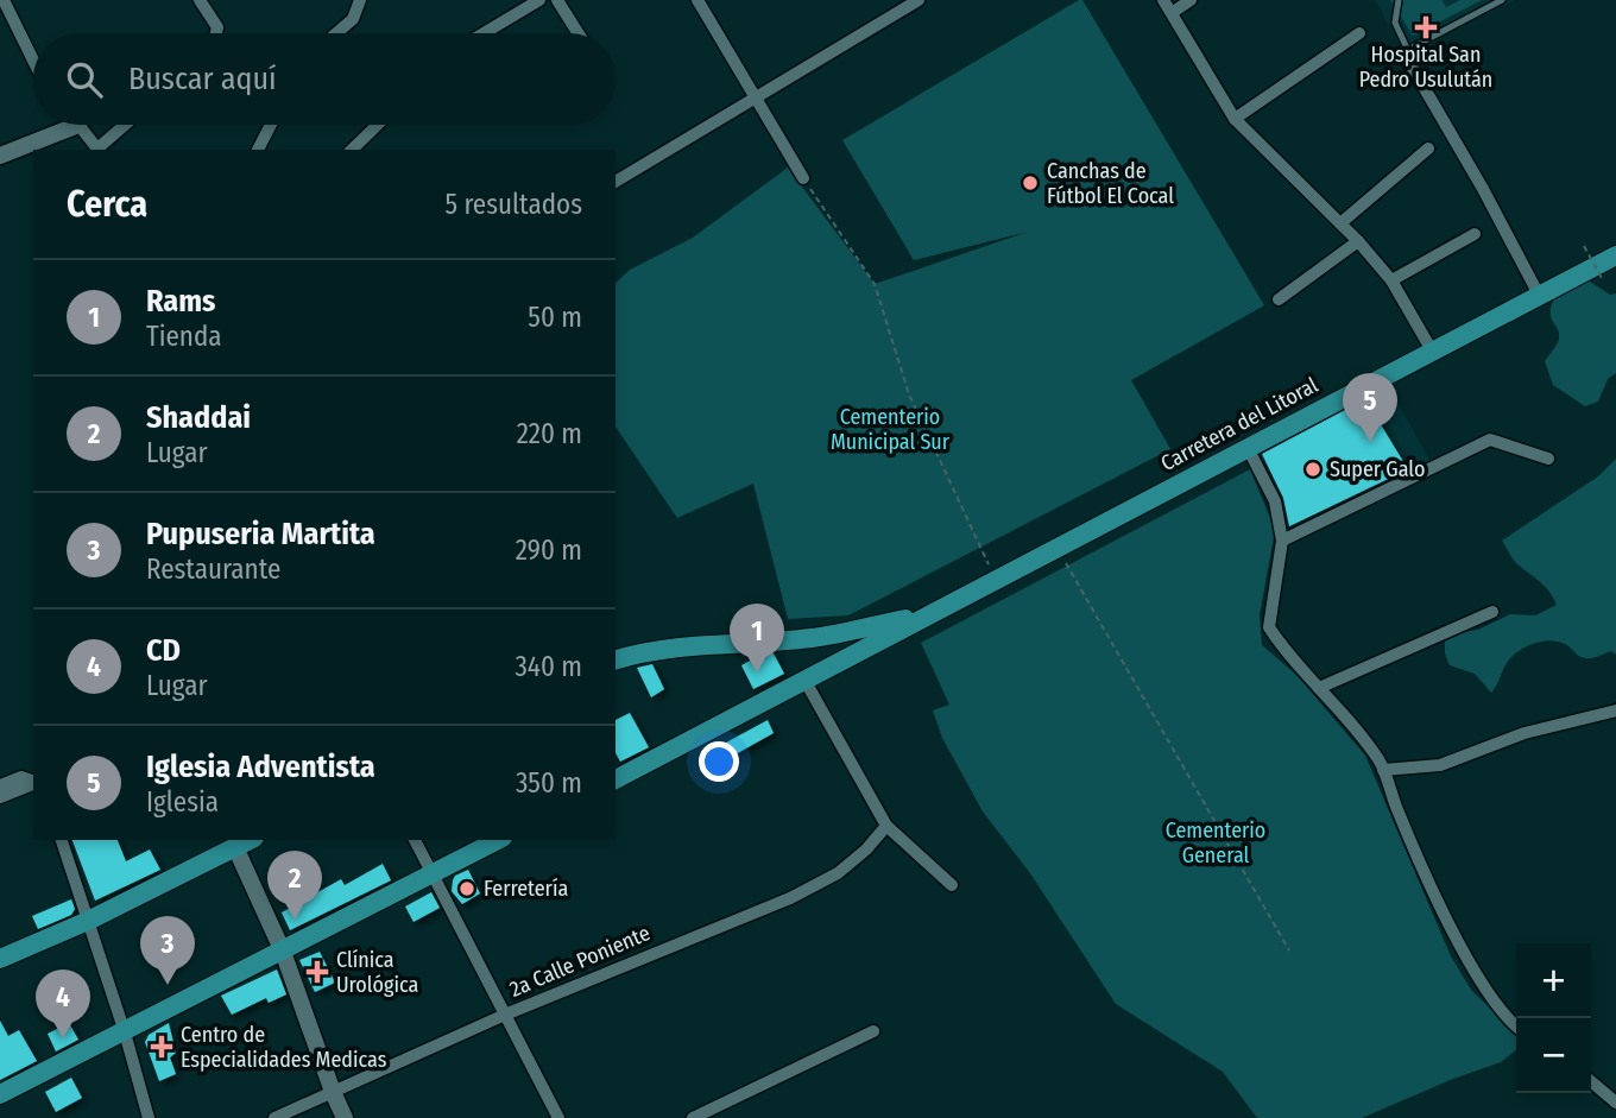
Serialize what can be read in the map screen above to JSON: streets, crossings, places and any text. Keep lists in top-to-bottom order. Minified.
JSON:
{"streets":{"main road":["Carretera del Litoral"],"street":["2a Calle Poniente"]},"parks":["Cementerio Municipal Sur","Cementerio General"],"places":{"health":["Hospital San Pedro Usulután","Clínica Urológica","Centro de Especialidades Medicas"],"other":["Canchas de Fútbol El Cocal","Super Galo","Ferretería"]},"page":{"search":"Buscar aquí","heading":["Cerca","5 resultados"],"list":[{"mark":"1","name":"Rams","note":"Tienda","value":"50 m"},{"mark":"2","name":"Shaddai","note":"Lugar","value":"220 m"},{"mark":"3","name":"Pupuseria Martita","note":"Restaurante","value":"290 m"},{"mark":"4","name":"CD","note":"Lugar","value":"340 m"},{"mark":"5","name":"Iglesia Adventista","note":"Iglesia","value":"350 m"}],"pins":["5","1","2","3","4"],"map_buttons":["+","−"]}}
